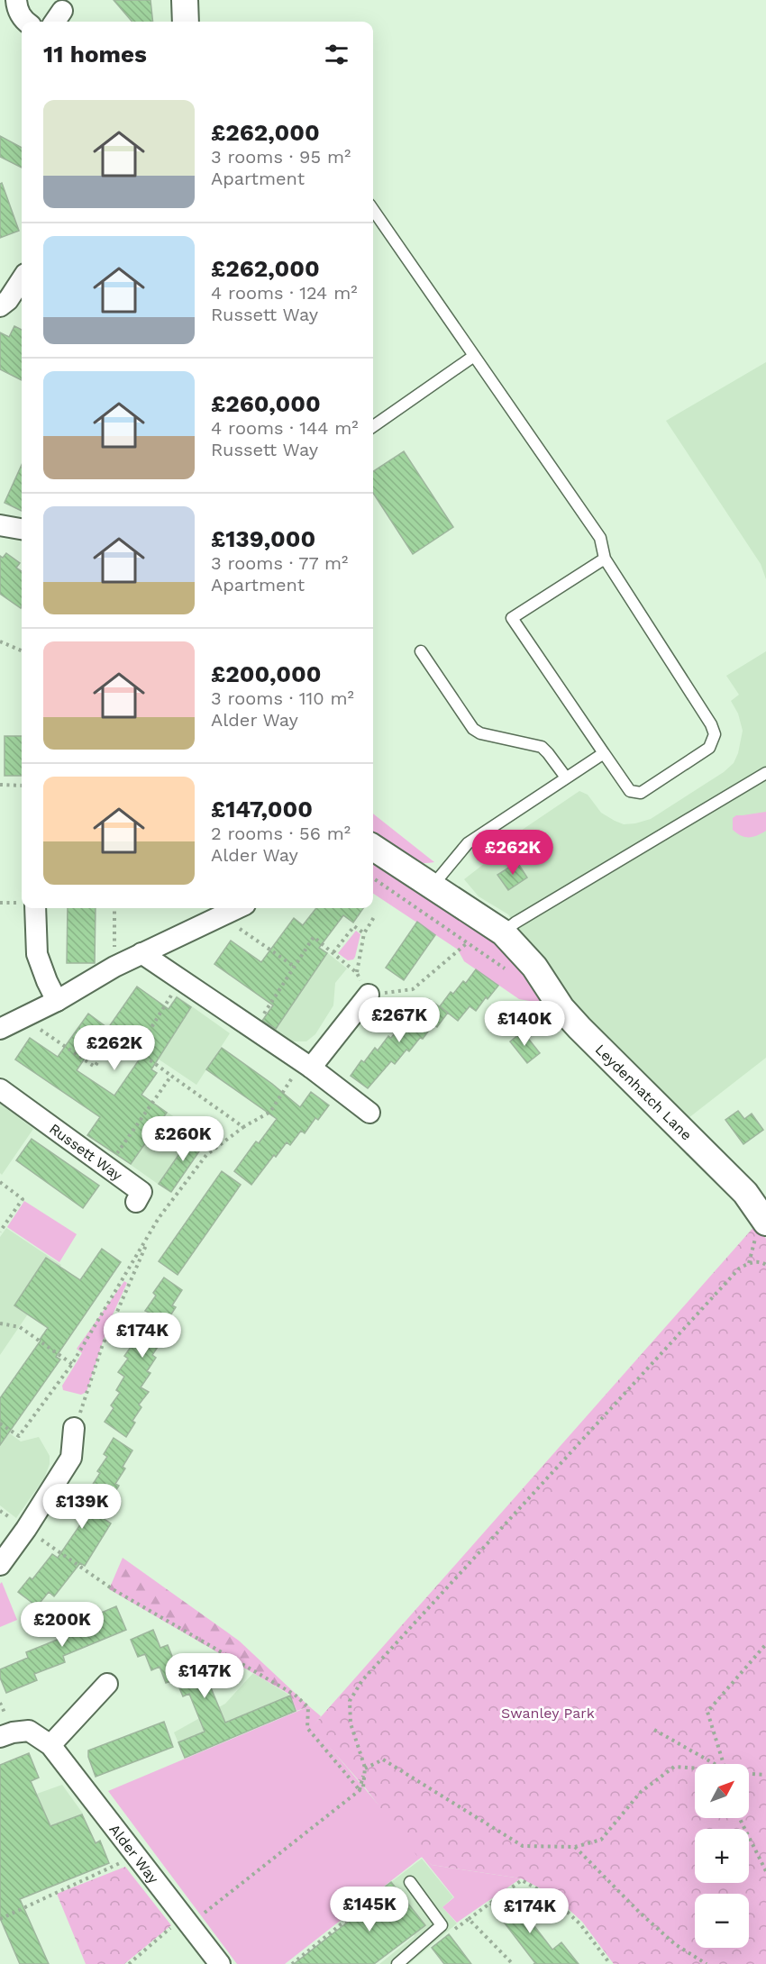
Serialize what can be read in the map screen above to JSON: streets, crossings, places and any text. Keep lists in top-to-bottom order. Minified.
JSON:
{"streets":{"street":["Leydenhatch Lane","Russett Way","Alder Way"]},"parks":["Swanley Park"],"north":"top right","page":{"heading":"11 homes","list":[{"name":"£262,000","note":"3 rooms · 95 m² · Apartment"},{"name":"£262,000","note":"4 rooms · 124 m² · Russett Way"},{"name":"£260,000","note":"4 rooms · 144 m² · Russett Way"},{"name":"£139,000","note":"3 rooms · 77 m² · Apartment"},{"name":"£200,000","note":"3 rooms · 110 m² · Alder Way"},{"name":"£147,000","note":"2 rooms · 56 m² · Alder Way"}],"price":["£262K","£267K","£140K","£262K","£260K","£174K","£139K","£200K","£147K","£145K","£174K"],"map_buttons":["+","−"]}}
